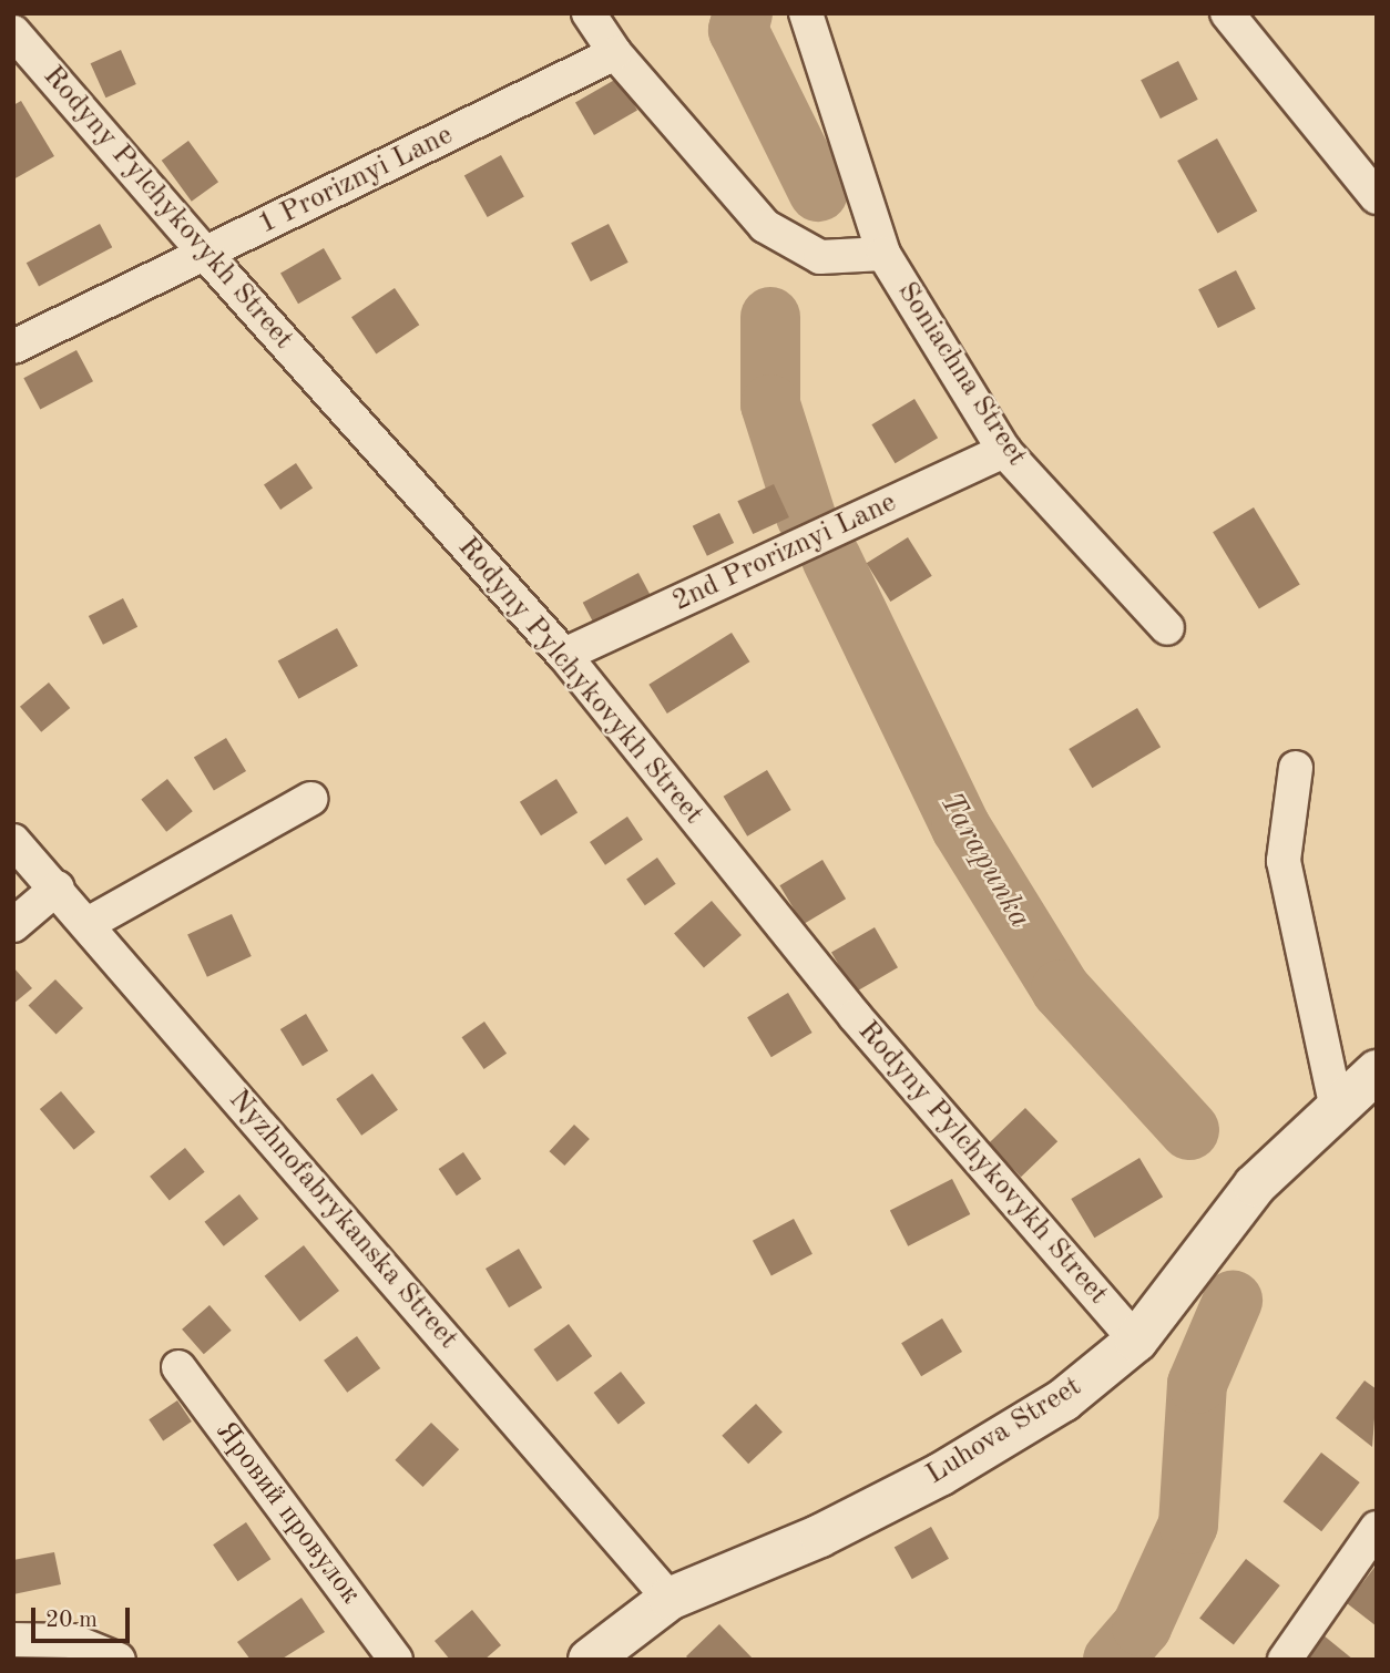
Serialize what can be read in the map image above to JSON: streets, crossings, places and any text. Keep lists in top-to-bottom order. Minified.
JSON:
{"streets":{"street":["1 Proriznyi Lane","Rodyny Pylchykovykh Street","Soniachna Street","2nd Proriznyi Lane","Nyzhnofabrykanska Street","Luhova Street","Яровий провулок"]},"crossings":[["1 Proriznyi Lane","Rodyny Pylchykovykh Street"],["1 Proriznyi Lane","Soniachna Street"],["Rodyny Pylchykovykh Street","2nd Proriznyi Lane"],["Rodyny Pylchykovykh Street","Luhova Street"],["Soniachna Street","2nd Proriznyi Lane"],["Nyzhnofabrykanska Street","Luhova Street"]],"water":["Tarapunka"],"scale_bar":"20 m"}
